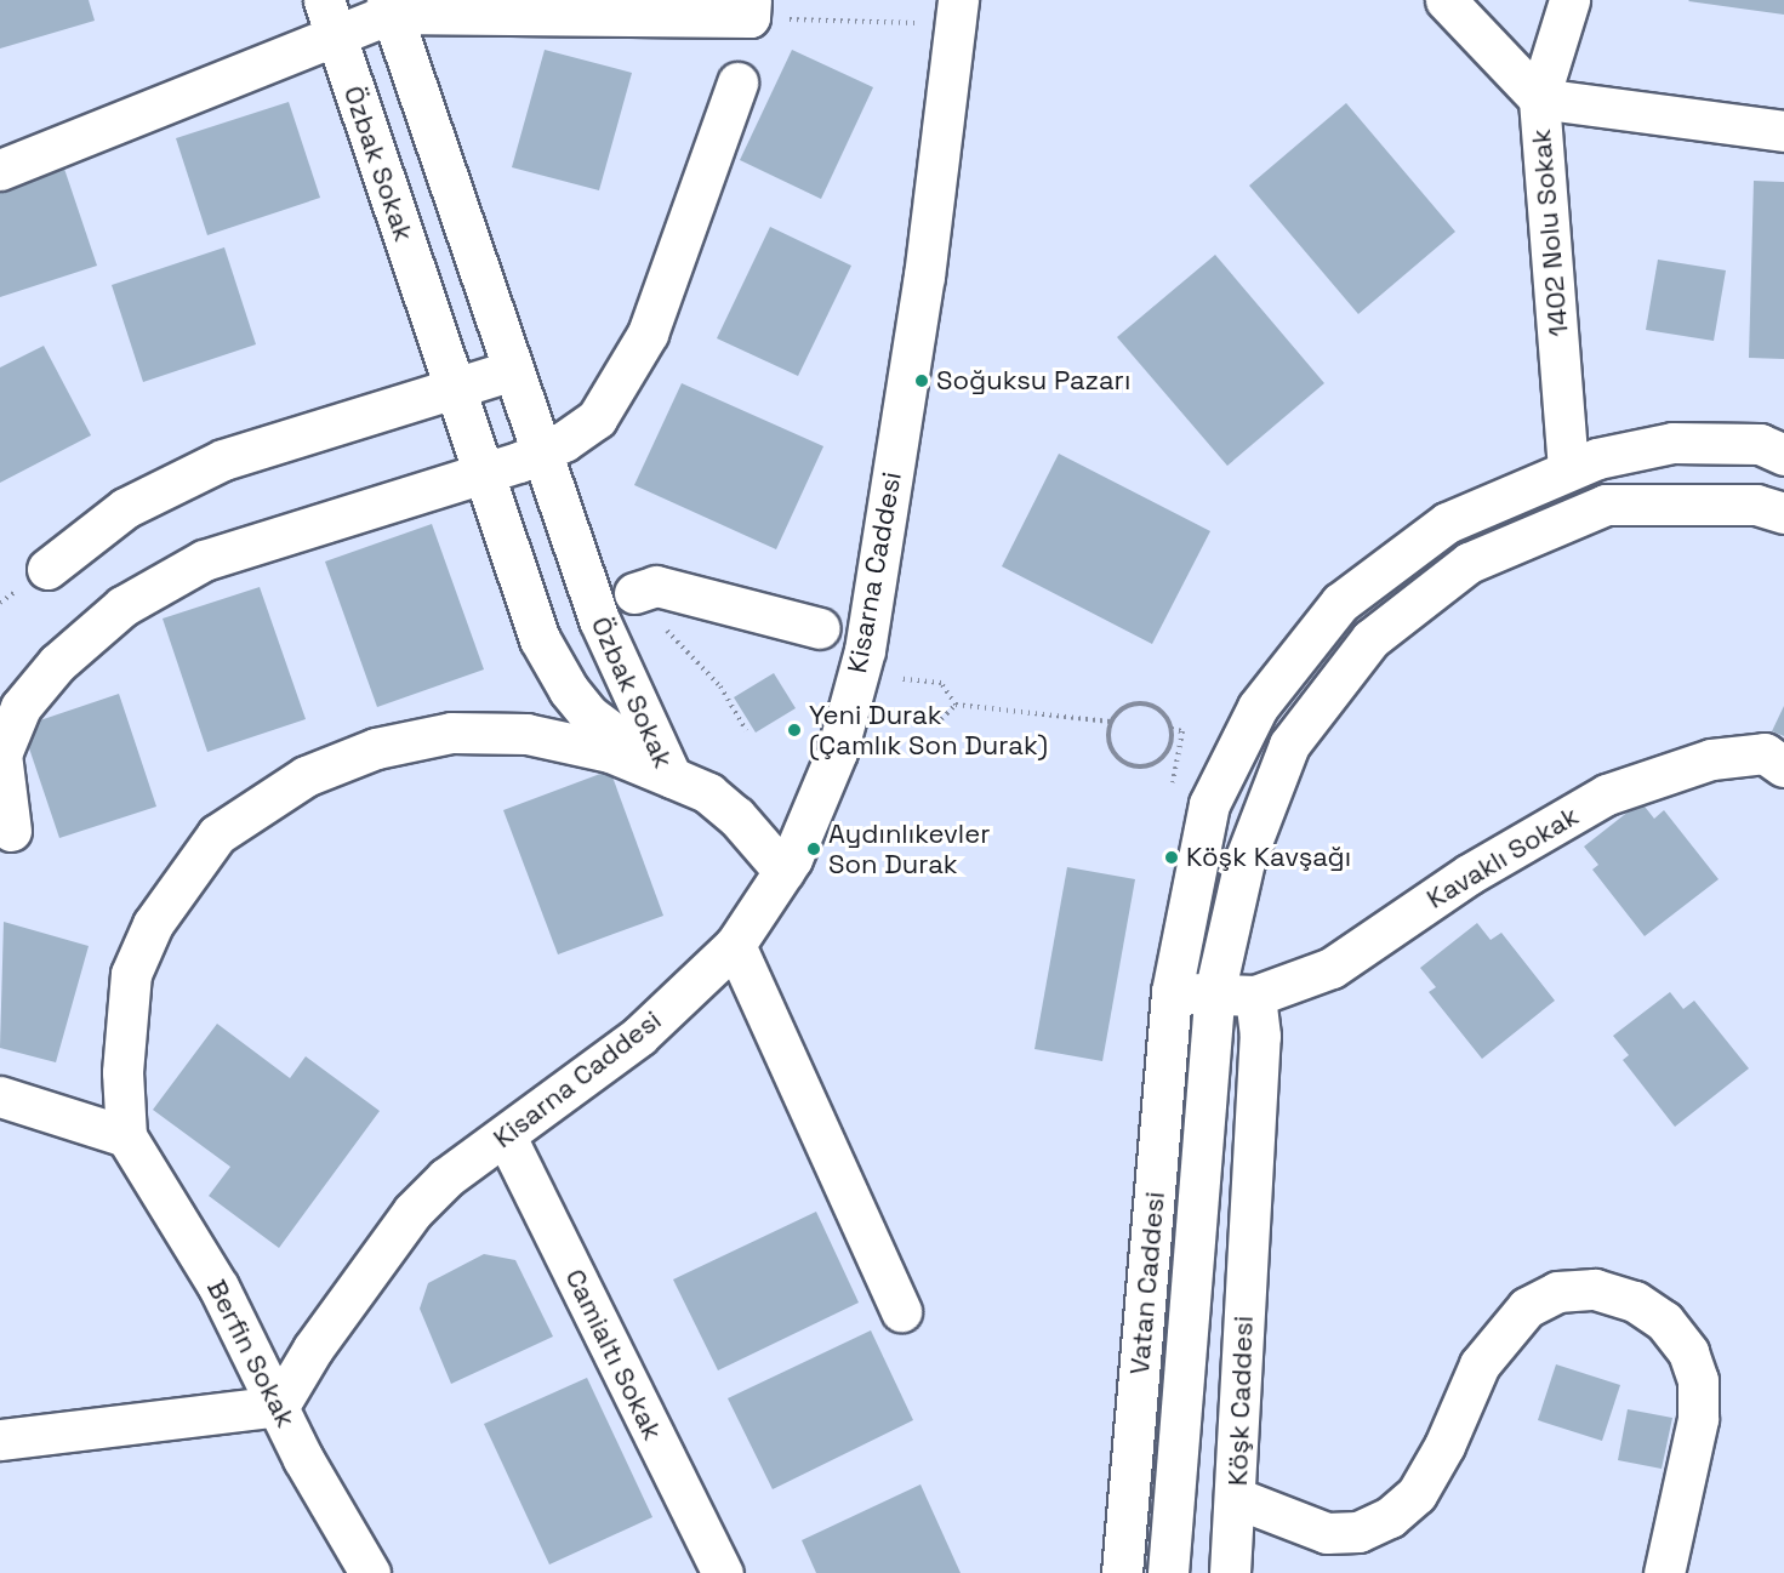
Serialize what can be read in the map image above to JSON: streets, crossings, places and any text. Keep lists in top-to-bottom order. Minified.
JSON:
{"streets":{"street":["Özbak Sokak","1402 Nolu Sokak","Kisarna Caddesi","Kavaklı Sokak","Vatan Caddesi","Berfin Sokak","Camialtı Sokak","Köşk Caddesi"]},"crossings":[["1402 Nolu Sokak","Vatan Caddesi"],["Kisarna Caddesi","Berfin Sokak"],["Kisarna Caddesi","Camialtı Sokak"],["Kavaklı Sokak","Köşk Caddesi"]],"places":["Soğuksu Pazarı","Yeni Durak (Çamlık Son Durak)","Aydınlıkevler Son Durak","Köşk Kavşağı"]}
